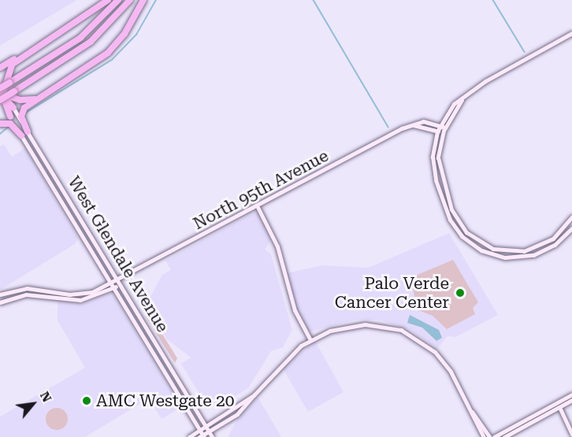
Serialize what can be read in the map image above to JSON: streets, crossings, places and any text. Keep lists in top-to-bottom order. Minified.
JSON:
{"streets":{"street":["North 95th Avenue","West Glendale Avenue"]},"crossings":[["North 95th Avenue","West Glendale Avenue"]],"places":["Palo Verde Cancer Center","AMC Westgate 20"],"north":"top right"}
